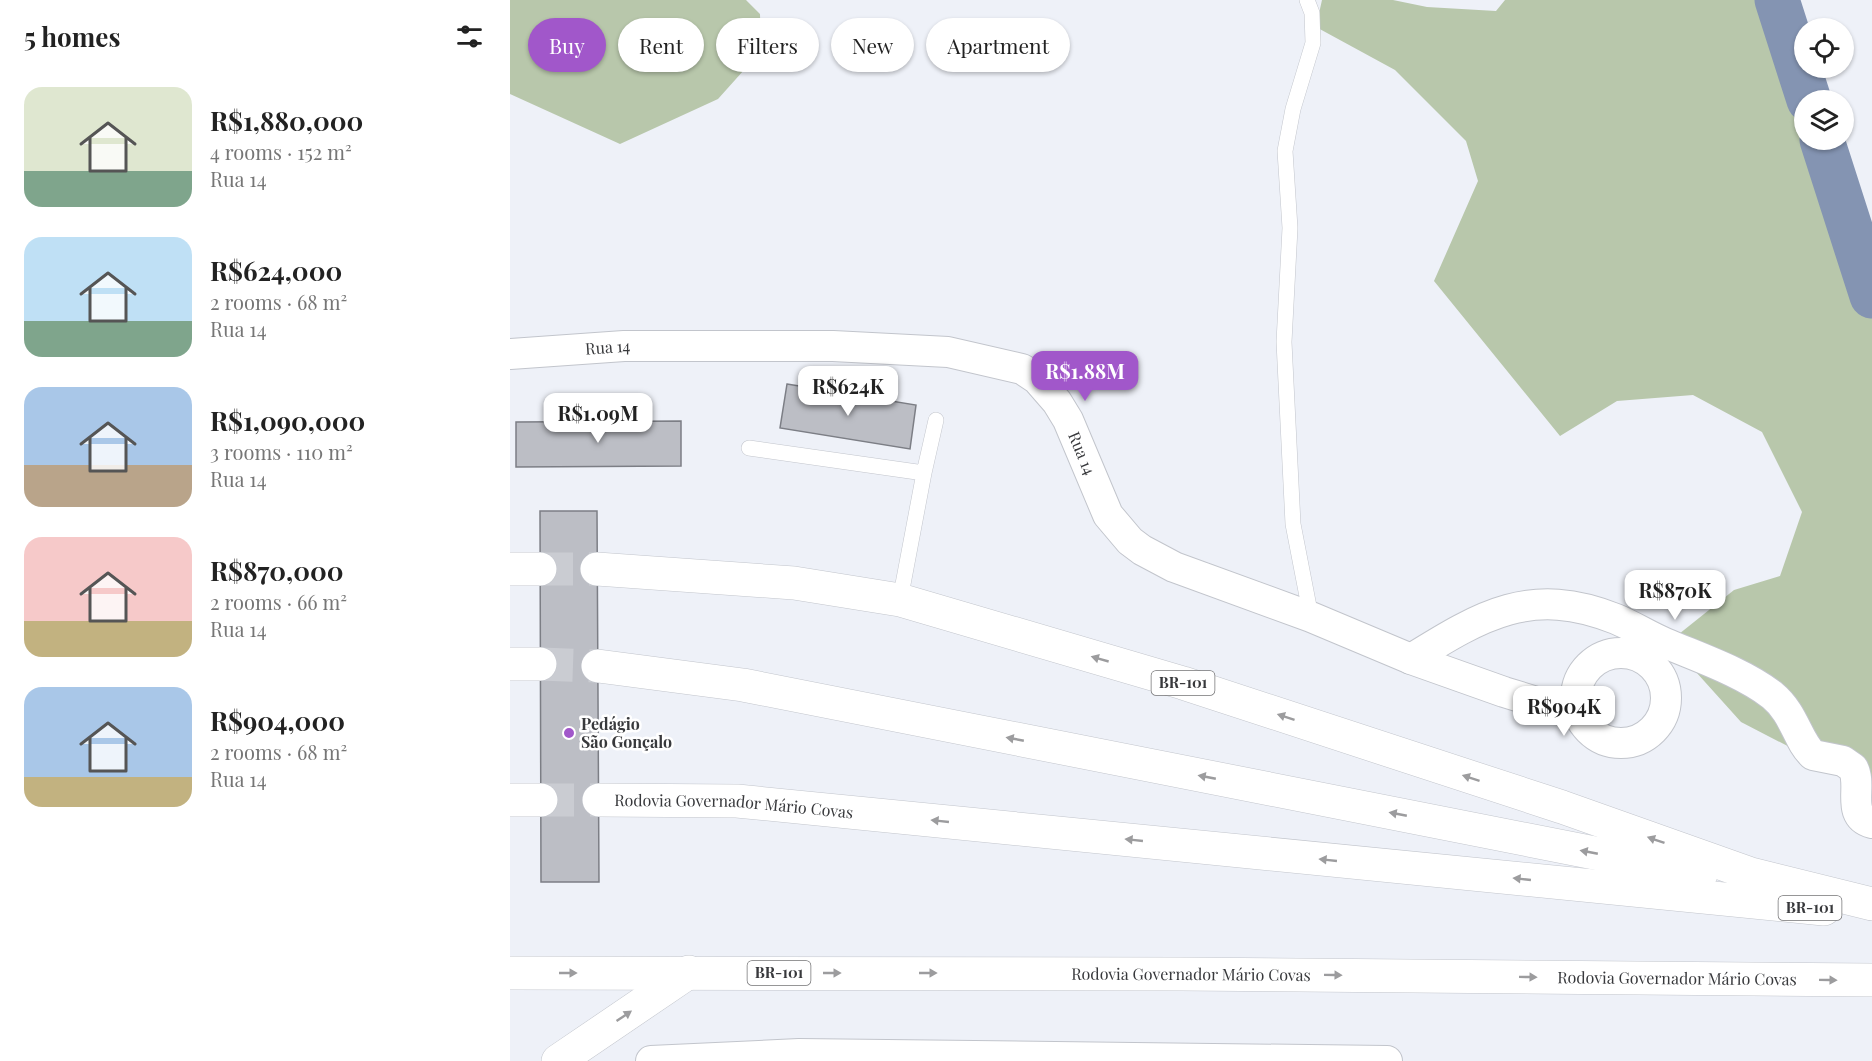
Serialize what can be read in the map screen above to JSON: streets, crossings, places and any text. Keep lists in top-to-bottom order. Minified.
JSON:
{"streets":{"highway":["BR-101","Rodovia Governador Mário Covas"],"street":["Rua 14"]},"places":["Pedágio São Gonçalo"],"page":{"heading":"5 homes","chip":["Buy","Rent","Filters","New","Apartment"],"list":[{"name":"R$1,880,000","note":"4 rooms · 152 m² · Rua 14"},{"name":"R$624,000","note":"2 rooms · 68 m² · Rua 14"},{"name":"R$1,090,000","note":"3 rooms · 110 m² · Rua 14"},{"name":"R$870,000","note":"2 rooms · 66 m² · Rua 14"},{"name":"R$904,000","note":"2 rooms · 68 m² · Rua 14"}],"price":["R$1.88M","R$624K","R$1.09M","R$870K","R$904K"]}}
